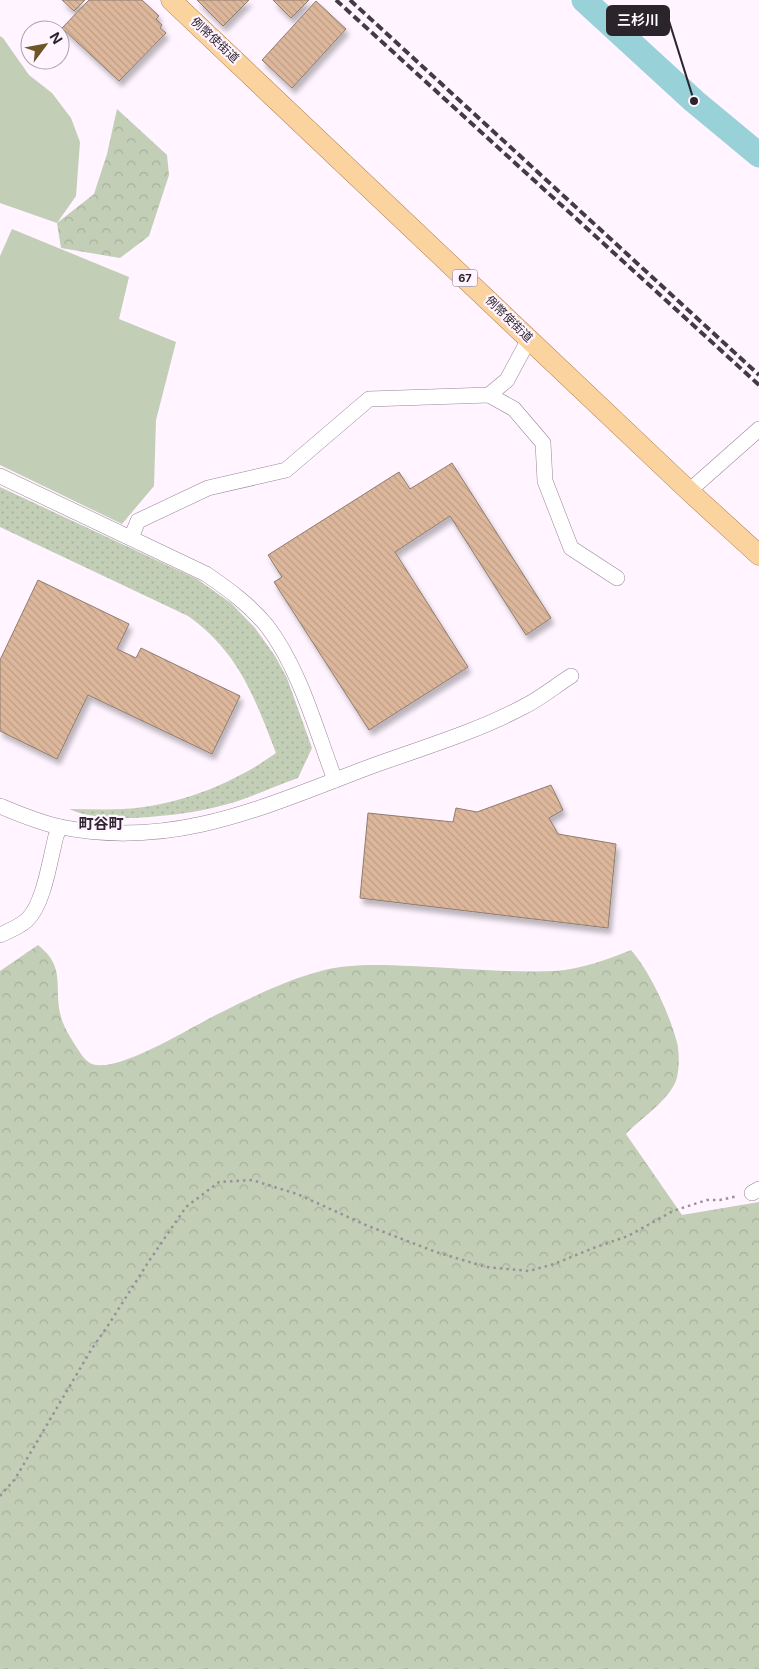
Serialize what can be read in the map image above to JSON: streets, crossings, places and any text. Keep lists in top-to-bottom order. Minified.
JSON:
{"streets":{"main road":["例幣使街道","67"]},"districts":["町谷町"],"places":["三杉川"],"north":"top right"}
